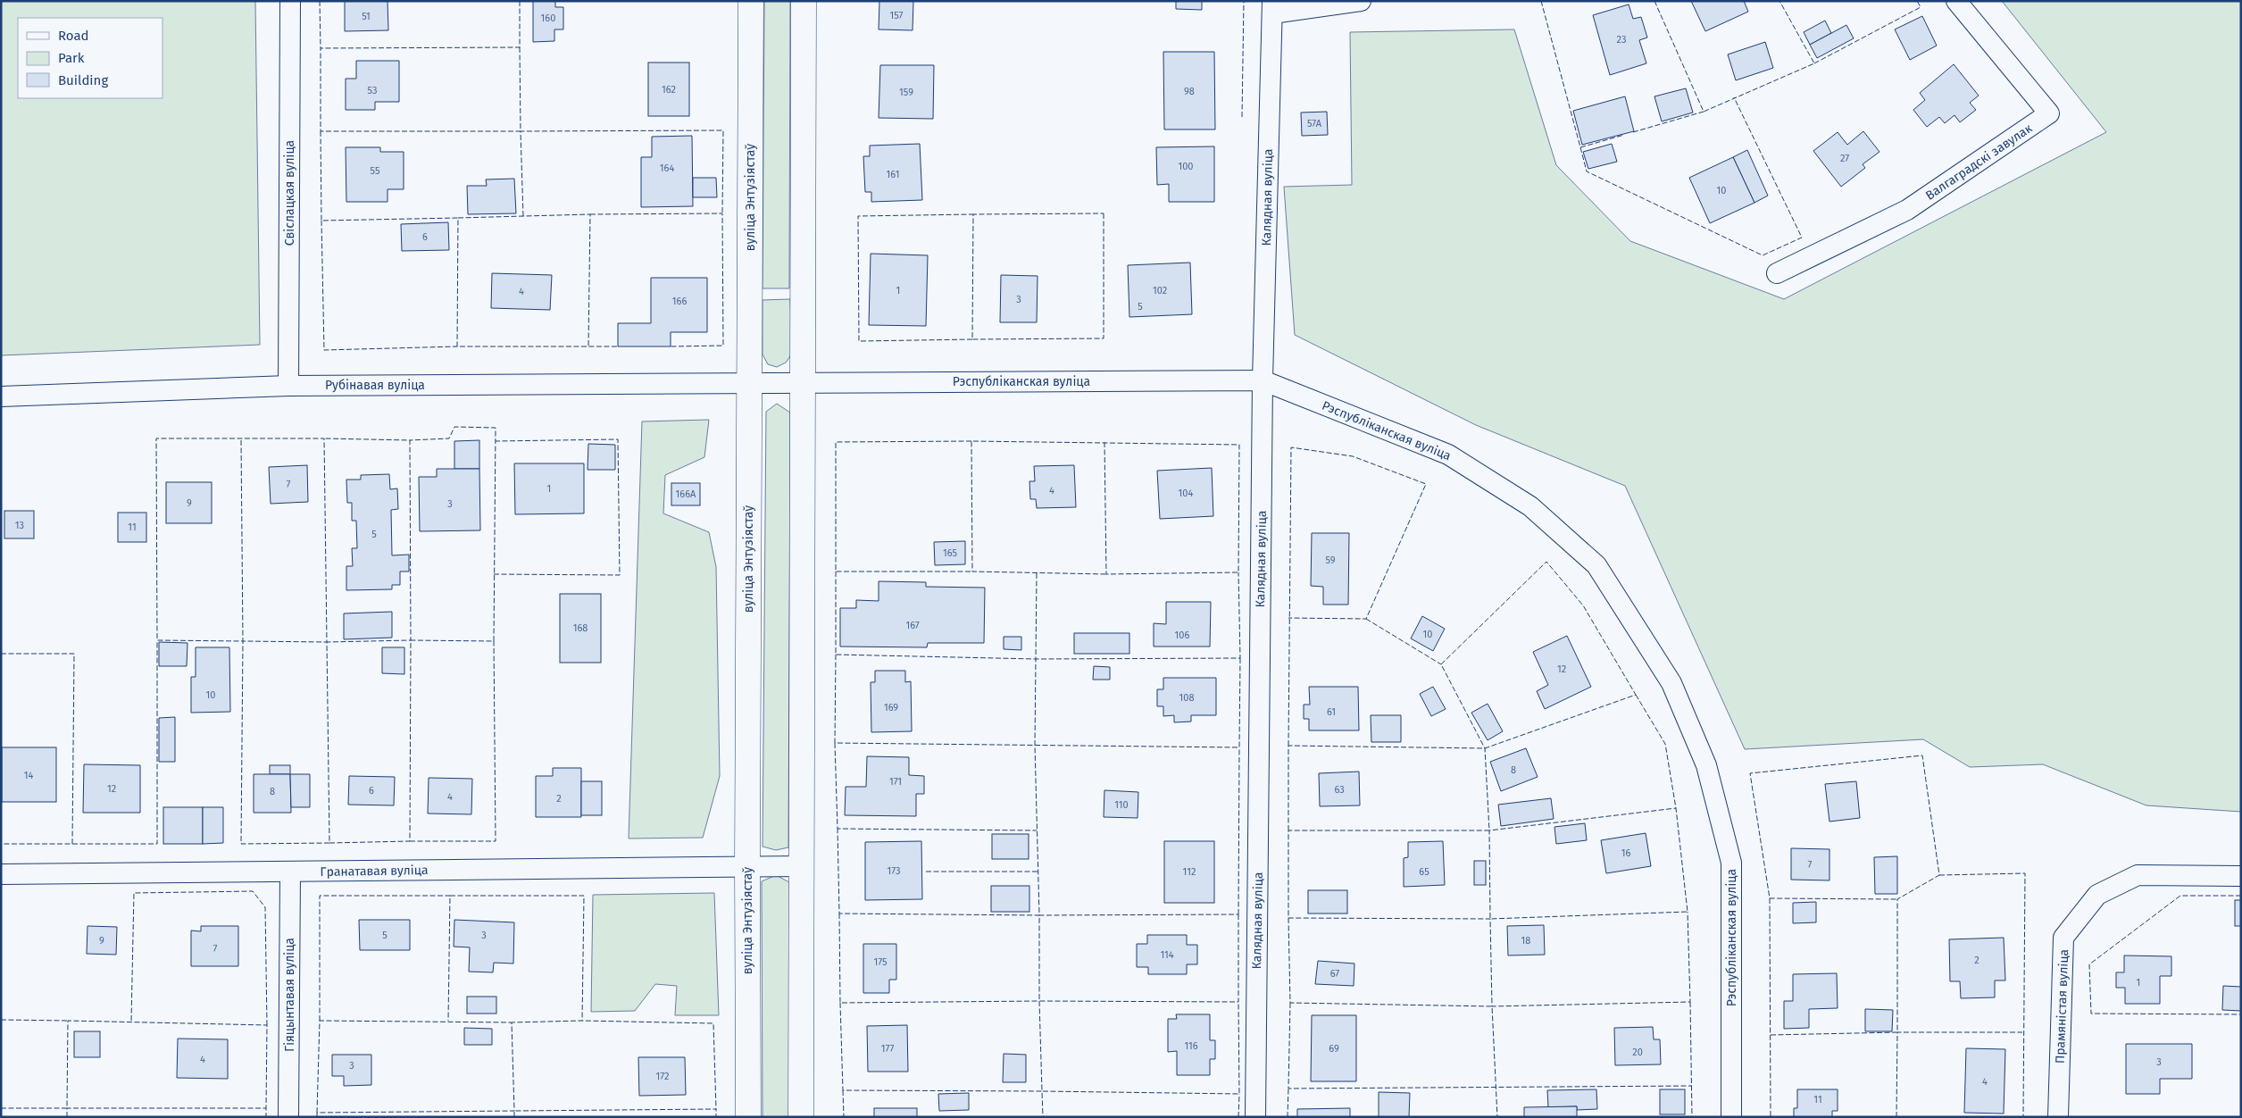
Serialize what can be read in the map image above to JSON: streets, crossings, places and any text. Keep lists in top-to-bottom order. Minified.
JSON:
{"streets":{"street":["Валгаградскі завулак","Свіслацкая вуліца","вуліца Энтузіястаў","Калядная вуліца","Рэспубліканская вуліца","Рубінавая вуліца","Гранатавая вуліца","Гіяцынтавая вуліца","Прамяністая вуліца"]},"crossings":[["Свіслацкая вуліца","Рубінавая вуліца"],["вуліца Энтузіястаў","Рэспубліканская вуліца"],["вуліца Энтузіястаў","Рубінавая вуліца"],["вуліца Энтузіястаў","Гранатавая вуліца"],["Калядная вуліца","Рэспубліканская вуліца"],["Рэспубліканская вуліца","Рубінавая вуліца"],["Гранатавая вуліца","Гіяцынтавая вуліца"]],"house_numbers":["157","51","160","23","162","53","98","159","57А","27","100","164","55","161","10","6","1","102","4","3","166","5","7","1","4","104","166А","9","3","13","11","5","165","59","167","168","10","106","12","10","108","169","61","8","14","171","12","63","6","8","4","2","110","16","7","173","112","65","5","3","9","18","7","114","2","175","67","1","116","177","69","20","4","3","3","172","4","11"],"legend":["Road","Park","Building"]}
